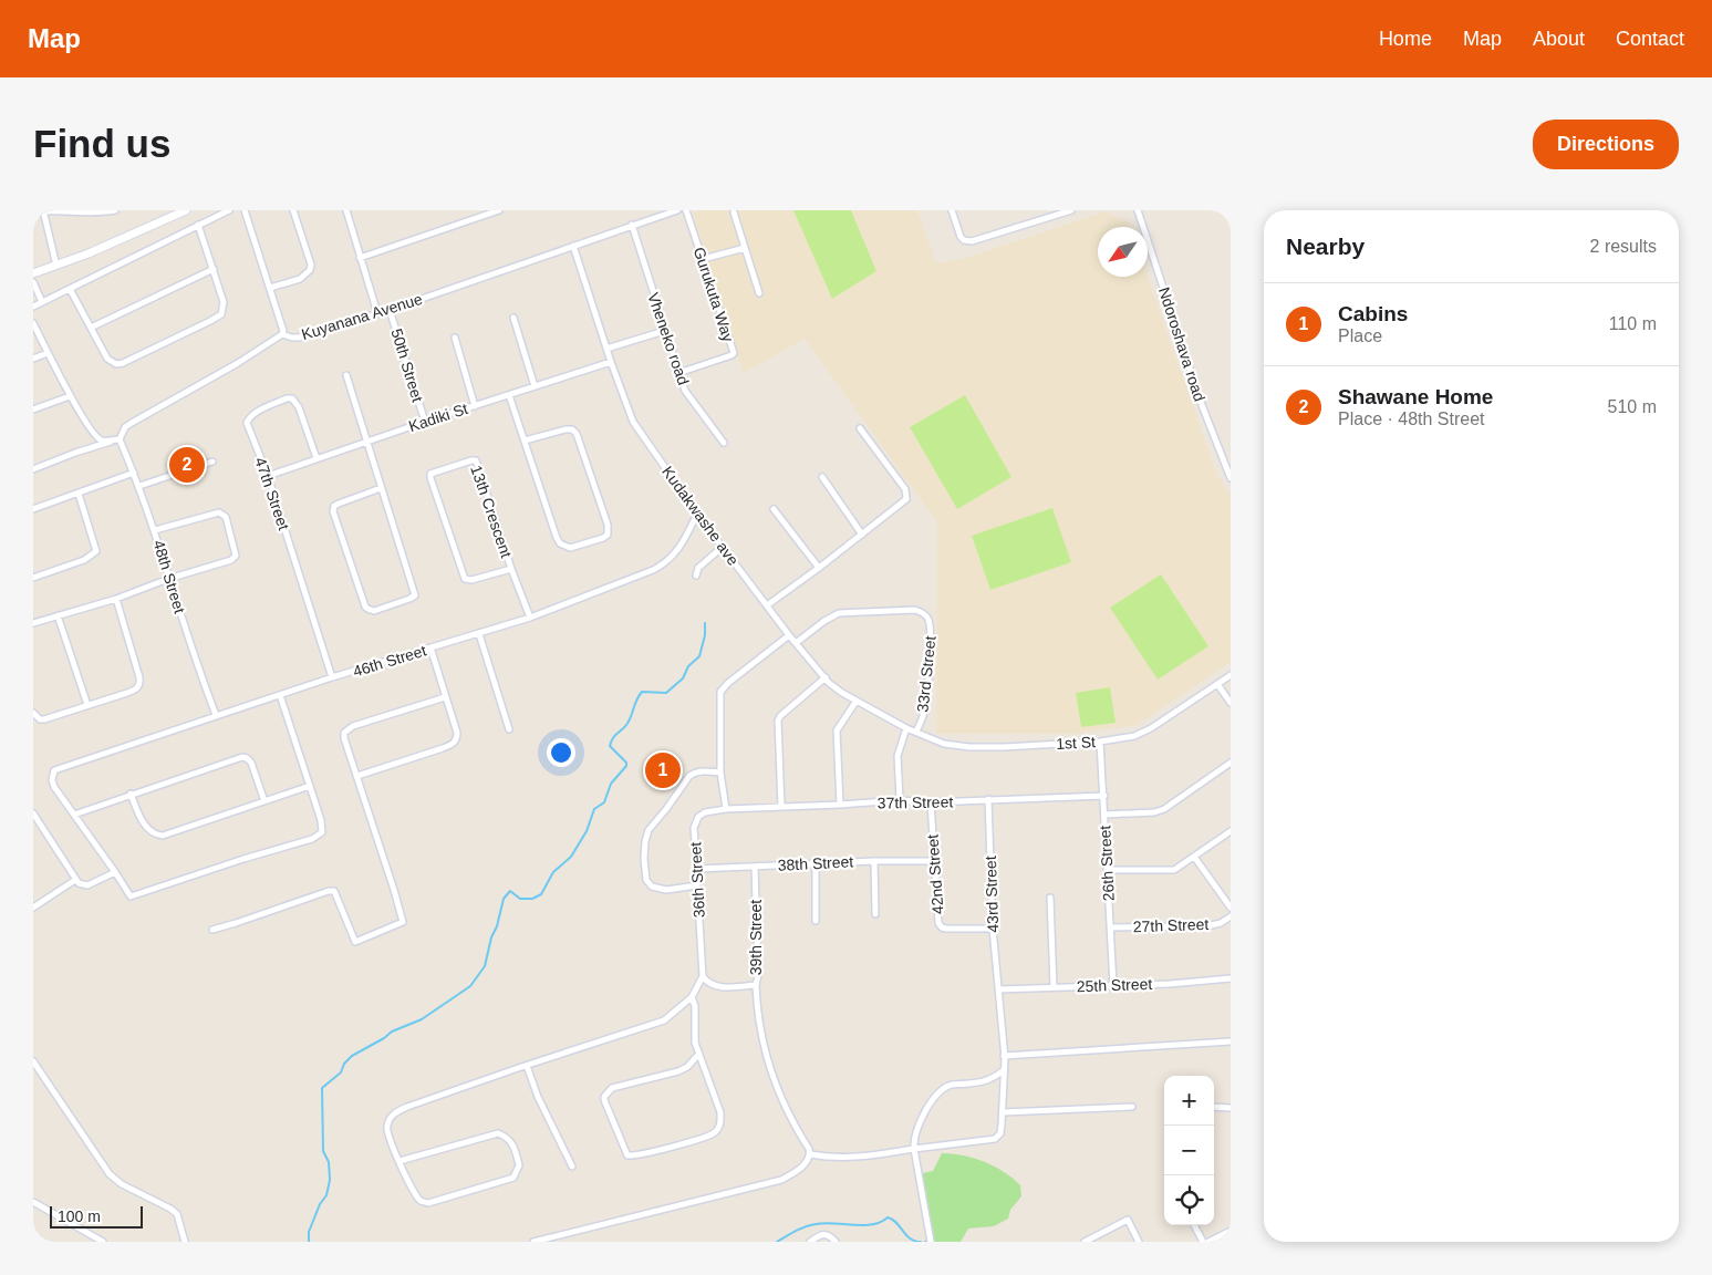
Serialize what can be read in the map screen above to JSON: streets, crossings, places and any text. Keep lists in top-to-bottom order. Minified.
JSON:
{"streets":{"street":["Gurukuta Way","Kuyanana Avenue","Vheneko road","Ndoroshava road","50th Street","Kadiki St","47th Street","13th Crescent","Kudakwashe ave","48th Street","46th Street","33rd Street","1st St","37th Street","38th Street","26th Street","42nd Street","36th Street","43rd Street","27th Street","39th Street","25th Street"]},"crossings":[["Gurukuta Way","Vheneko road"],["Kuyanana Avenue","Vheneko road"],["Kuyanana Avenue","50th Street"],["Kuyanana Avenue","Kudakwashe ave"],["Kuyanana Avenue","48th Street"],["50th Street","Kadiki St"],["Kadiki St","47th Street"],["Kadiki St","Kudakwashe ave"],["47th Street","46th Street"],["13th Crescent","46th Street"],["Kudakwashe ave","46th Street"],["Kudakwashe ave","33rd Street"],["Kudakwashe ave","1st St"],["48th Street","46th Street"],["33rd Street","1st St"],["33rd Street","37th Street"],["1st St","26th Street"],["37th Street","26th Street"],["37th Street","42nd Street"],["37th Street","36th Street"],["37th Street","43rd Street"],["38th Street","42nd Street"],["38th Street","36th Street"],["38th Street","39th Street"],["26th Street","27th Street"],["26th Street","25th Street"],["42nd Street","43rd Street"],["36th Street","39th Street"],["43rd Street","25th Street"]],"scale_bar":"100 m","north":"bottom left","page":{"header":"Map","nav":["Home","Map","About","Contact"],"buttons":"Directions","title":"Find us","heading":["Nearby","2 results"],"list":[{"mark":"1","name":"Cabins","note":"Place","value":"110 m"},{"mark":"2","name":"Shawane Home","note":"Place · 48th Street","value":"510 m"}],"pins":["2","1"],"map_buttons":["+","−"],"scale":"100 m"}}
